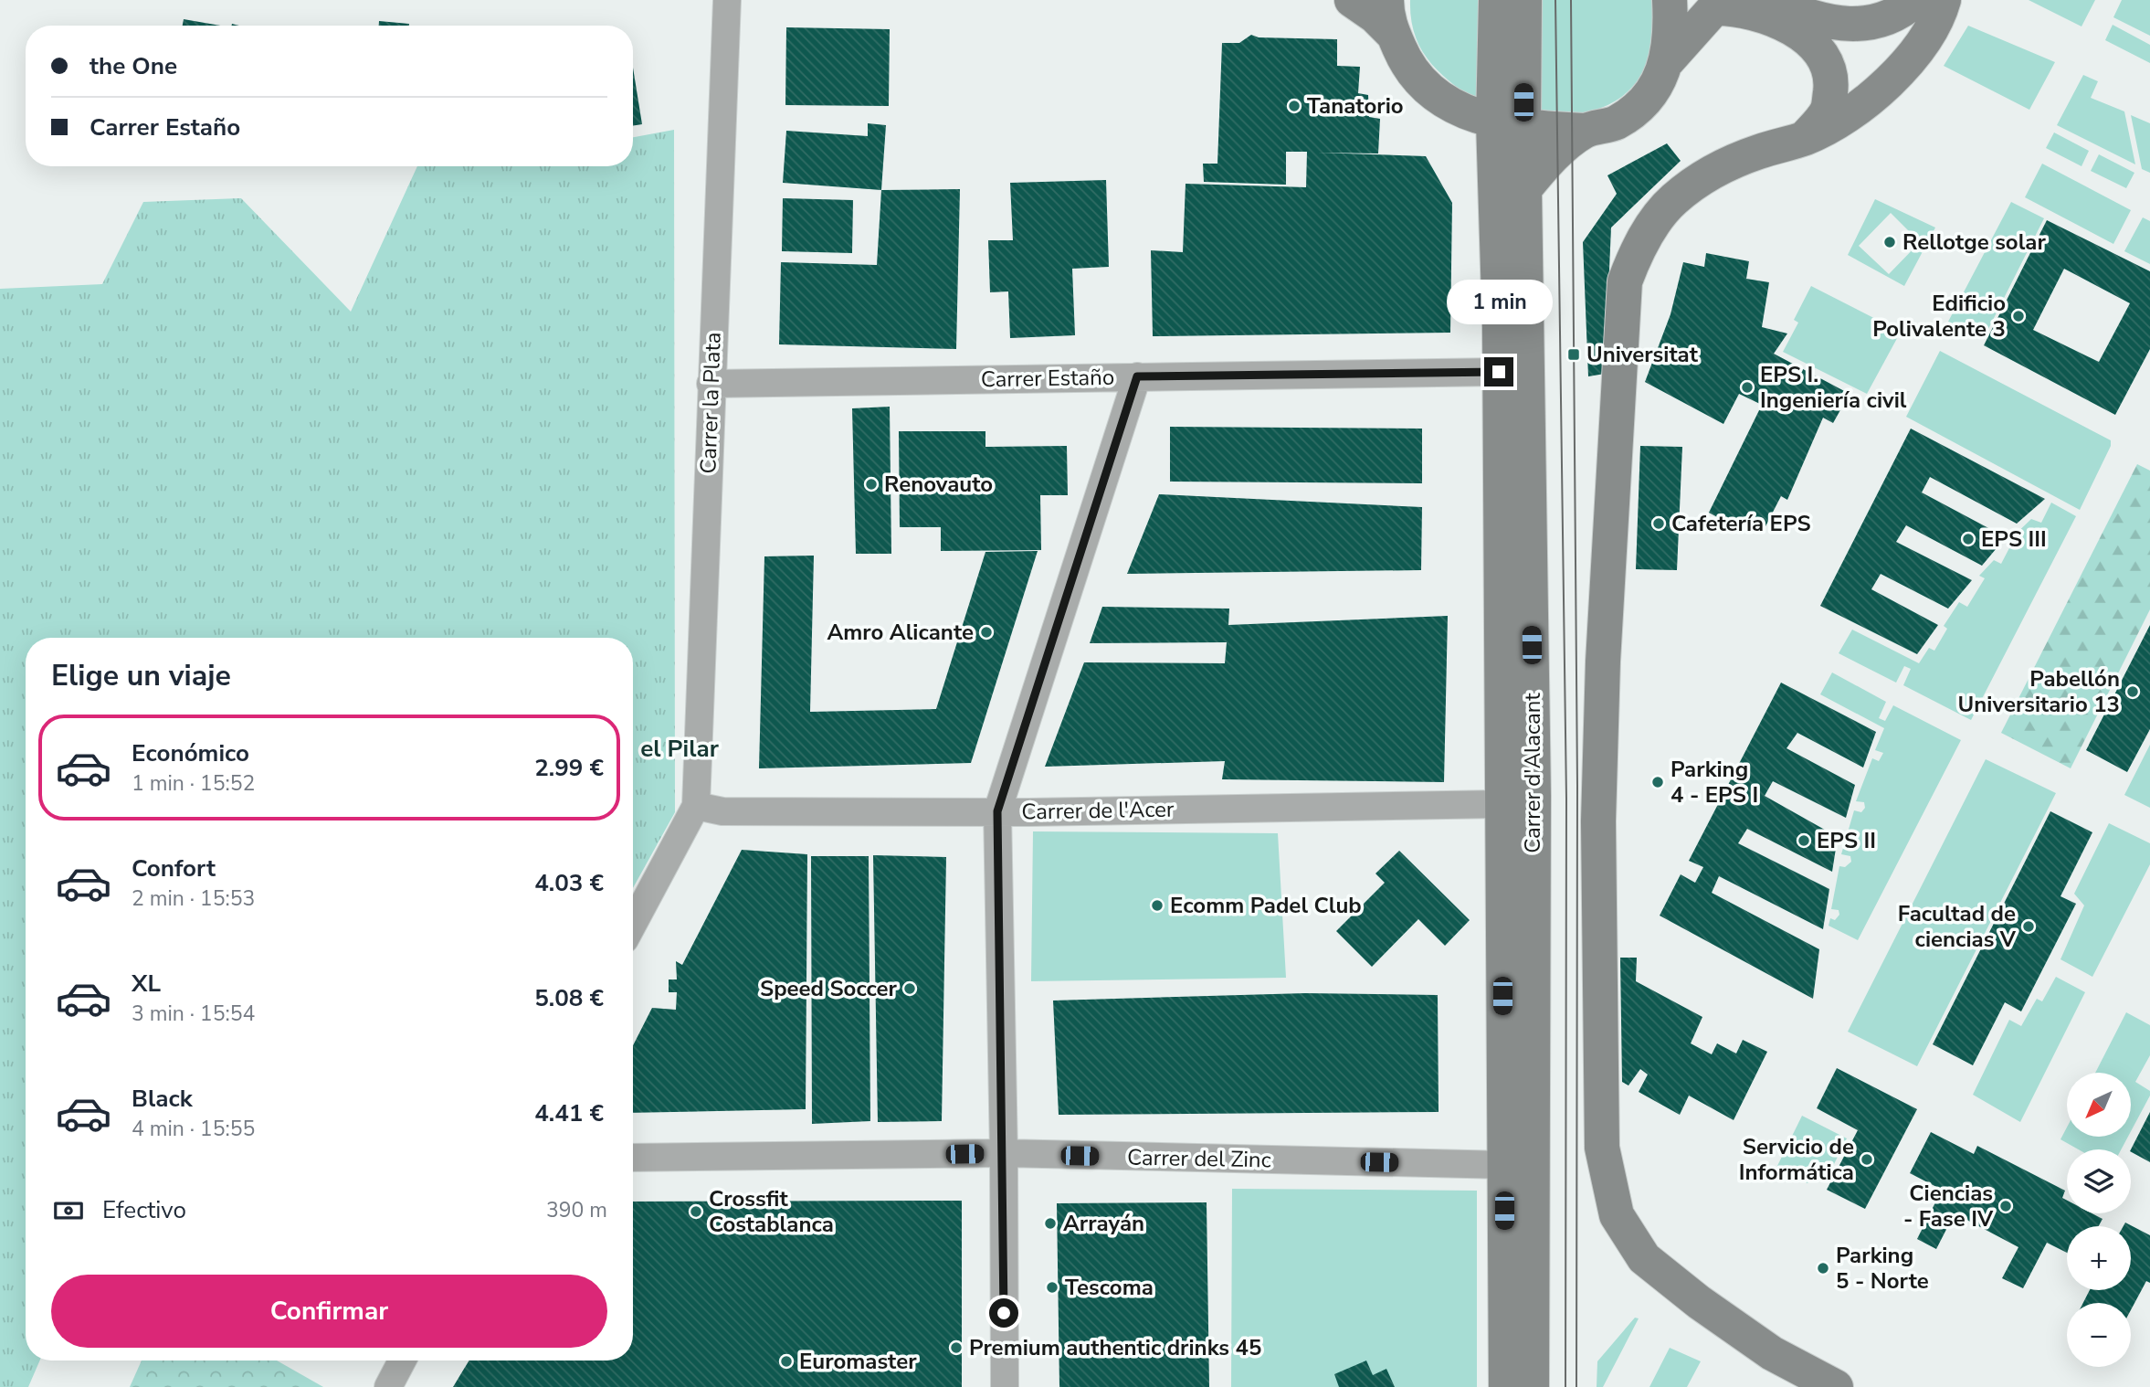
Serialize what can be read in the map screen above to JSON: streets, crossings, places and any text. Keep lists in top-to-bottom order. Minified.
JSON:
{"streets":{"street":["Carrer Estaño","Carrer la Plata","Carrer d'Alacant","Carrer de l'Acer","Carrer del Zinc"]},"crossings":[["Carrer Estaño","Carrer la Plata"],["Carrer Estaño","Carrer d'Alacant"],["Carrer la Plata","Carrer de l'Acer"],["Carrer d'Alacant","Carrer de l'Acer"],["Carrer d'Alacant","Carrer del Zinc"]],"districts":["el Pilar"],"places":{"other":["Tanatorio","Rellotge solar","Edificio Polivalente 3","EPS I. Ingeniería civil","Renovauto","Cafetería EPS","EPS III","Amro Alicante","Pabellón Universitario 13","Parking 4 - EPS I","EPS II","Ecomm Padel Club","Facultad de ciencias V","Speed Soccer","Servicio de Informática","Ciencias - Fase IV","Crossfit Costablanca","Arrayán","Parking 5 - Norte","Tescoma","Premium authentic drinks 45","Euromaster"],"transit":["Universitat"]},"north":"bottom left","page":{"banner":["the One","Carrer Estaño"],"bubble":"1 min","heading":"Elige un viaje","list":[{"name":"Económico","note":"1 min · 15:52","value":"2.99 €"},{"name":"Confort","note":"2 min · 15:53","value":"4.03 €"},{"name":"XL","note":"3 min · 15:54","value":"5.08 €"},{"name":"Black","note":"4 min · 15:55","value":"4.41 €"}],"map_buttons":["+","−"],"pay":["Efectivo","390 m"],"buttons":"Confirmar"}}
